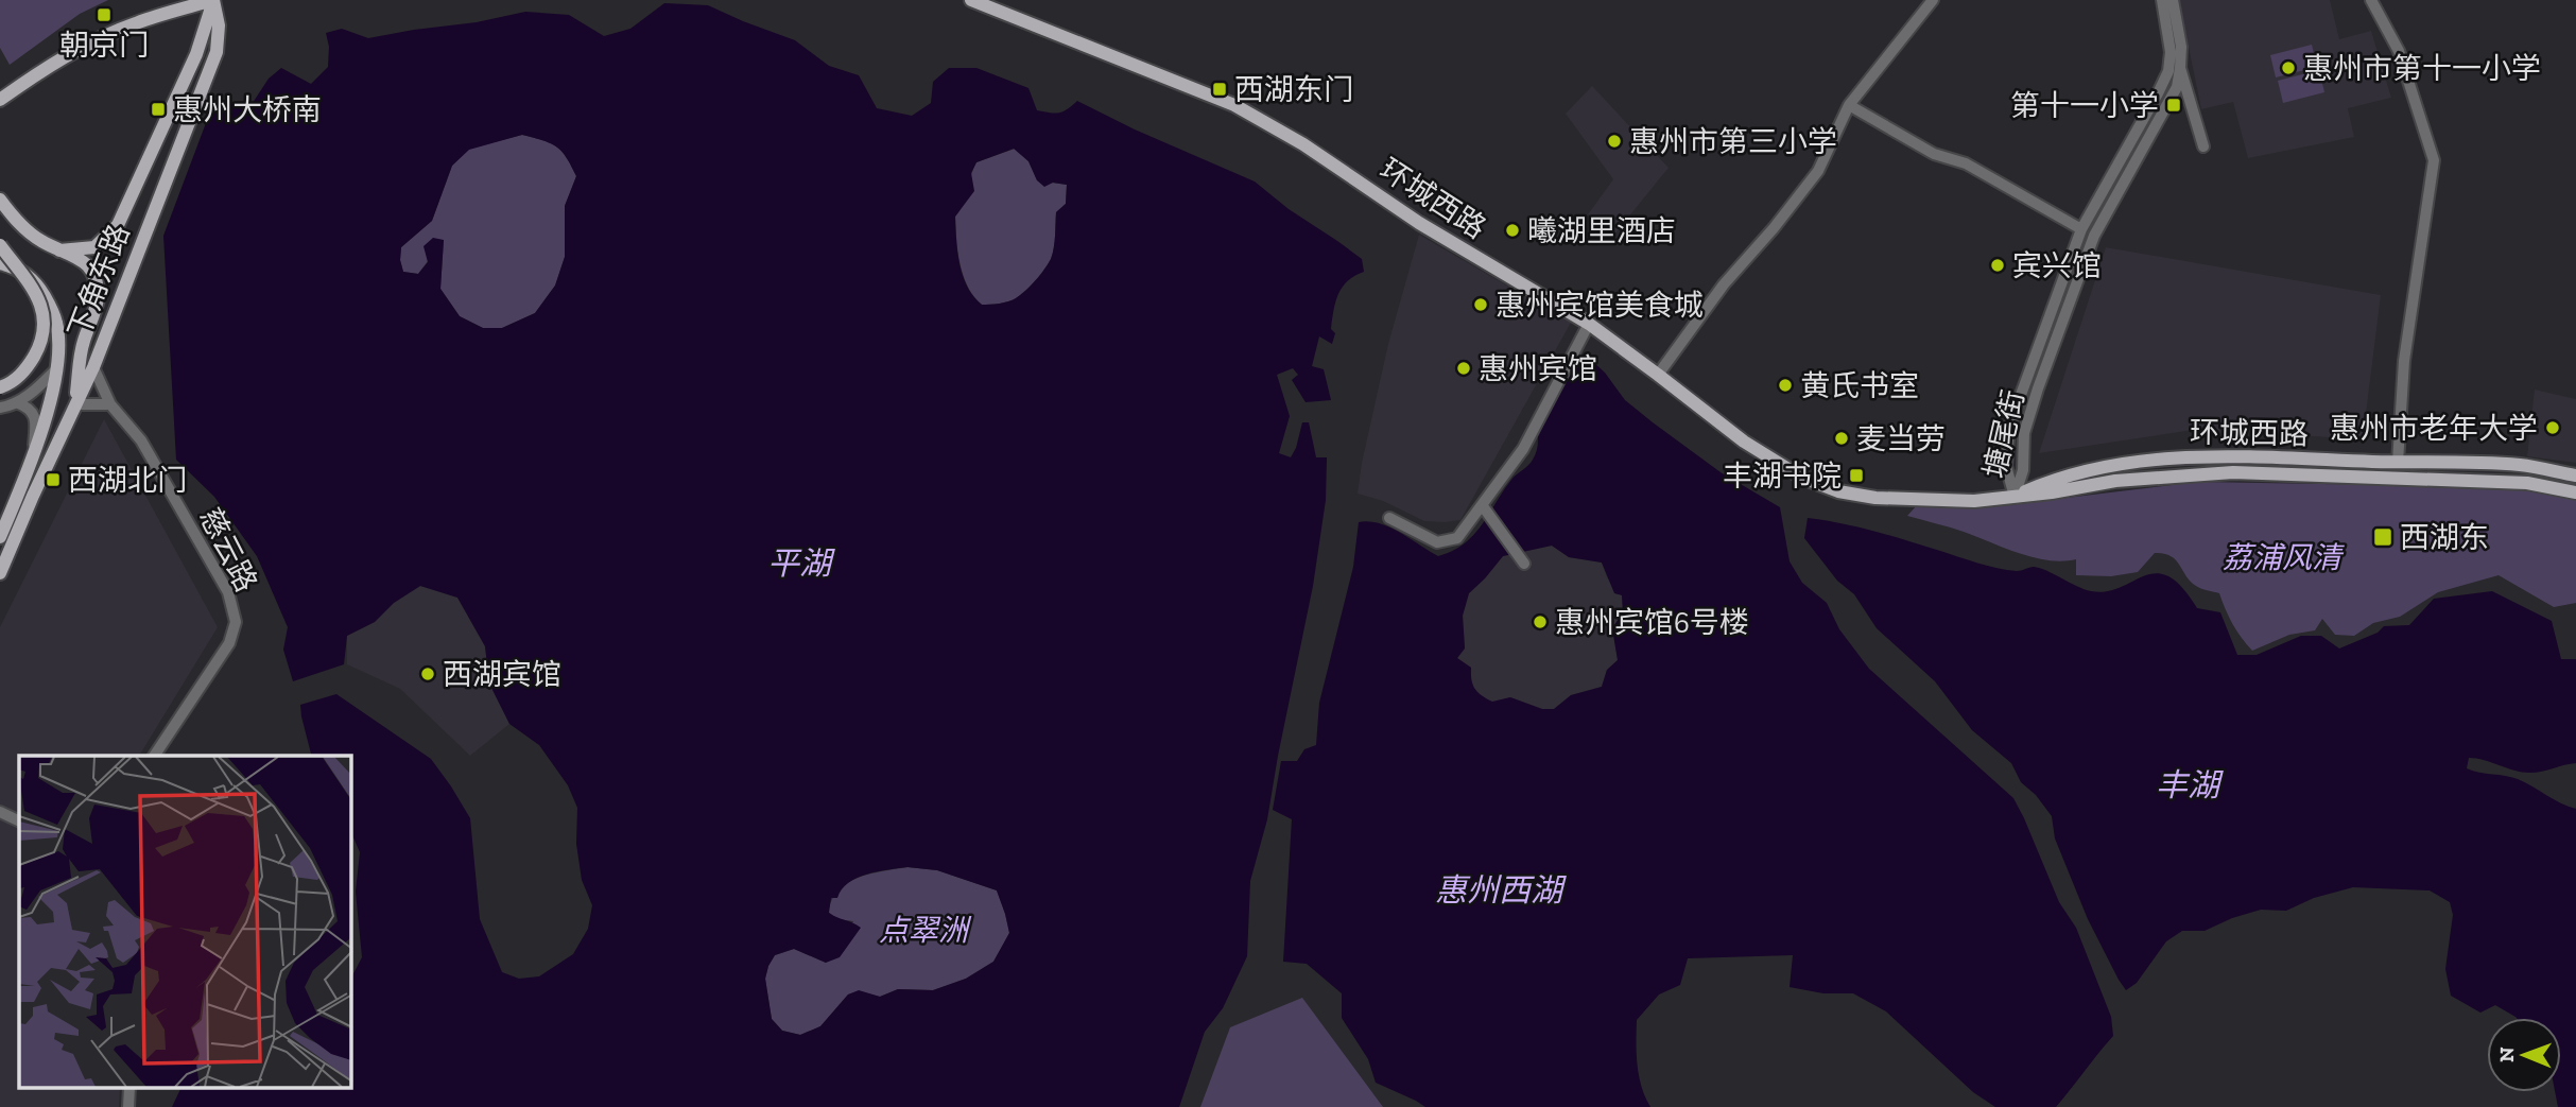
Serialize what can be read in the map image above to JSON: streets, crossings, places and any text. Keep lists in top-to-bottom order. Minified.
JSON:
{"streets":{"main road":["环城西路","下角东路"],"street":["塘尾街","慈云路"]},"crossings":[["环城西路","塘尾街"],["下角东路","慈云路"]],"water":["平湖","丰湖","惠州西湖"],"parks":["荔浦风清","点翠洲"],"places":{"transit":["朝京门","西湖东门","第十一小学","惠州大桥南","丰湖书院","西湖北门","西湖东"],"other":["惠州市第十一小学","惠州市第三小学","曦湖里酒店","宾兴馆","惠州宾馆美食城","惠州宾馆","黄氏书室","惠州市老年大学","麦当劳","惠州宾馆6号楼","西湖宾馆"]},"north":"left"}
